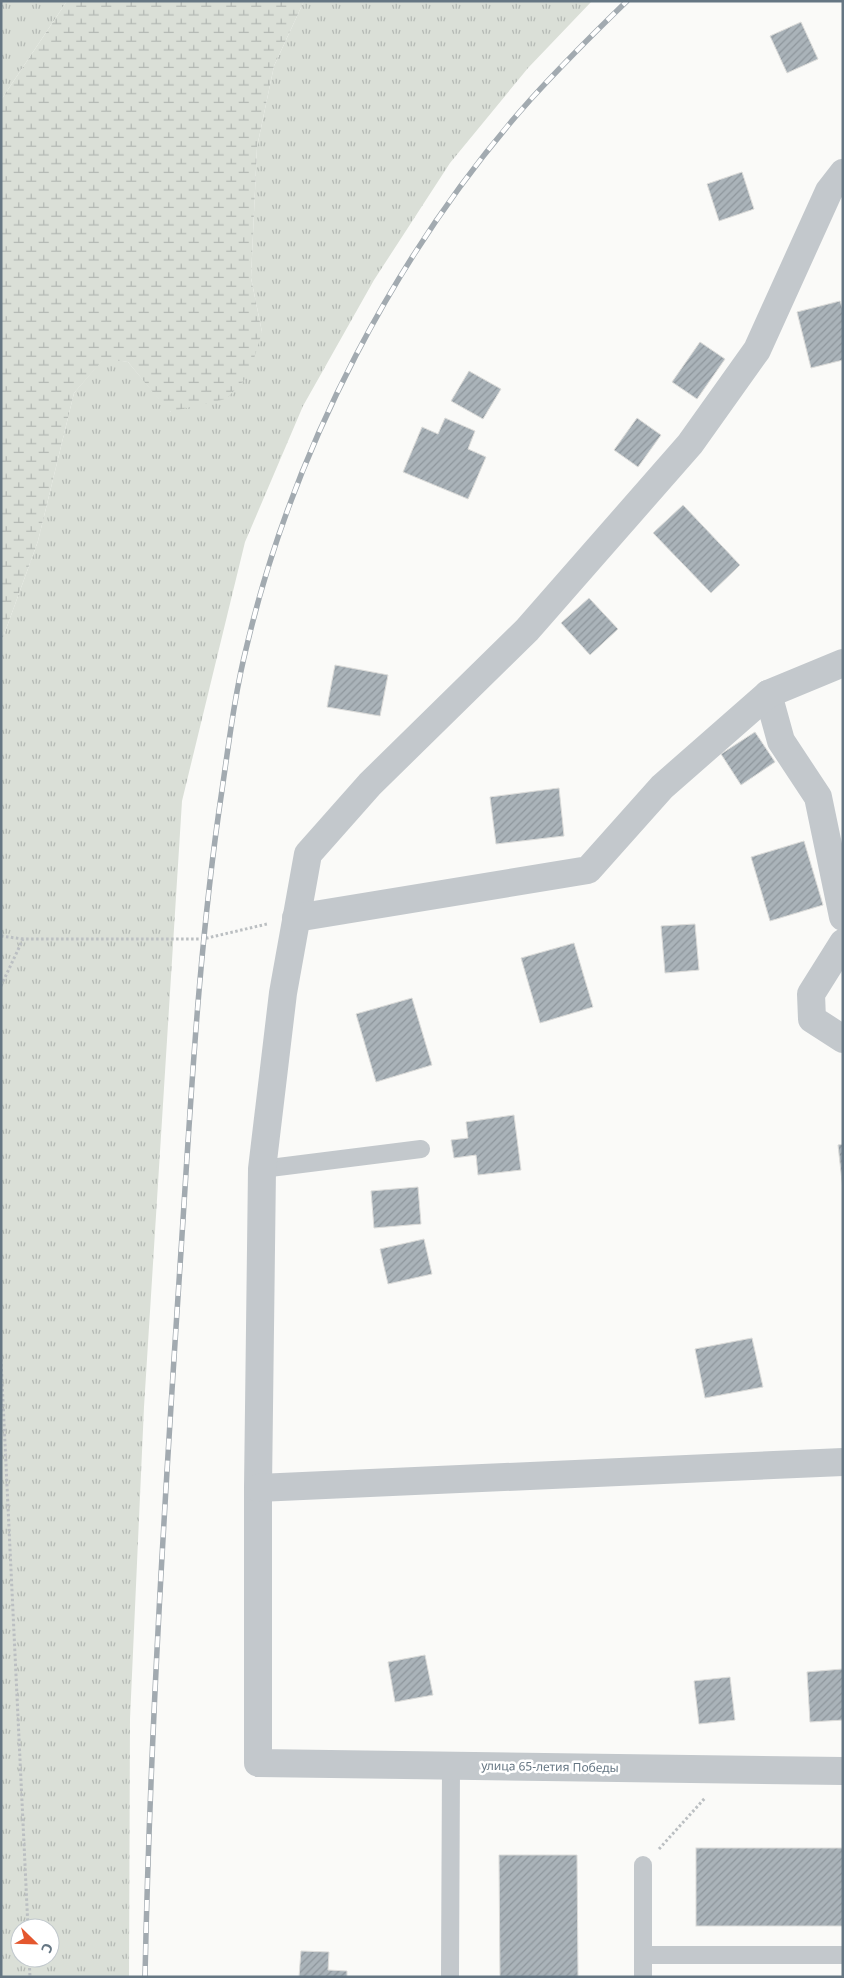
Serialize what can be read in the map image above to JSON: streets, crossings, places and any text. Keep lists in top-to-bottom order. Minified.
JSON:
{"streets":{"street":["улица 65-летия Победы"]},"north":"bottom right"}
